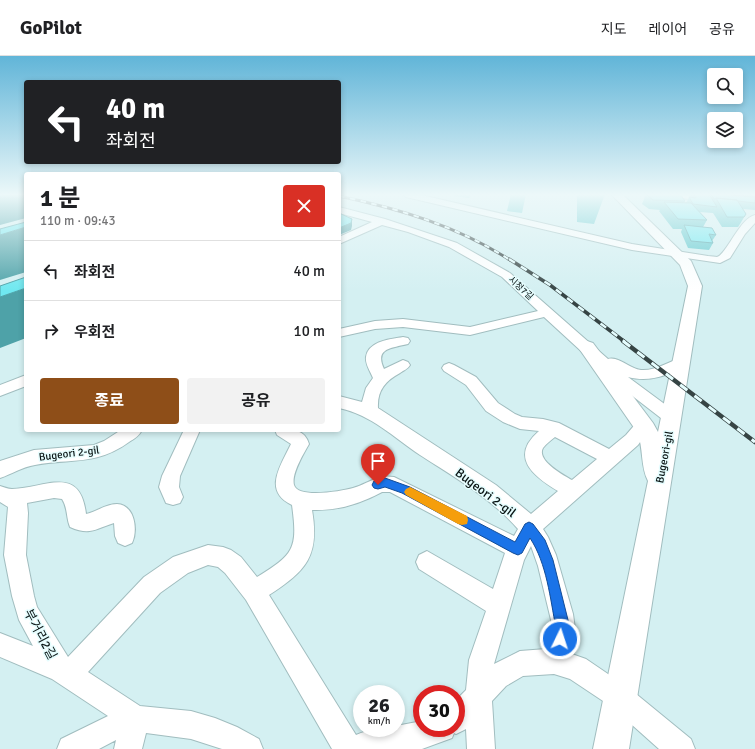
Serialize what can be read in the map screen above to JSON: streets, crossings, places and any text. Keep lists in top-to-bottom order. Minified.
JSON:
{"streets":{"street":["시청7길","Bugeori 2-gil","Bugeori-gil","부거리2길"]},"crossings":[["시청7길","Bugeori-gil"]],"page":{"header":"GoPilot","nav":["지도","레이어","공유"],"turn":["40 m","좌회전"],"heading":["1 분","110 m · 09:43"],"list":[{"name":"좌회전","value":"40 m"},{"name":"우회전","value":"10 m"}],"buttons":["종료","공유"],"speed":"26 km/h","limit":"30"}}
